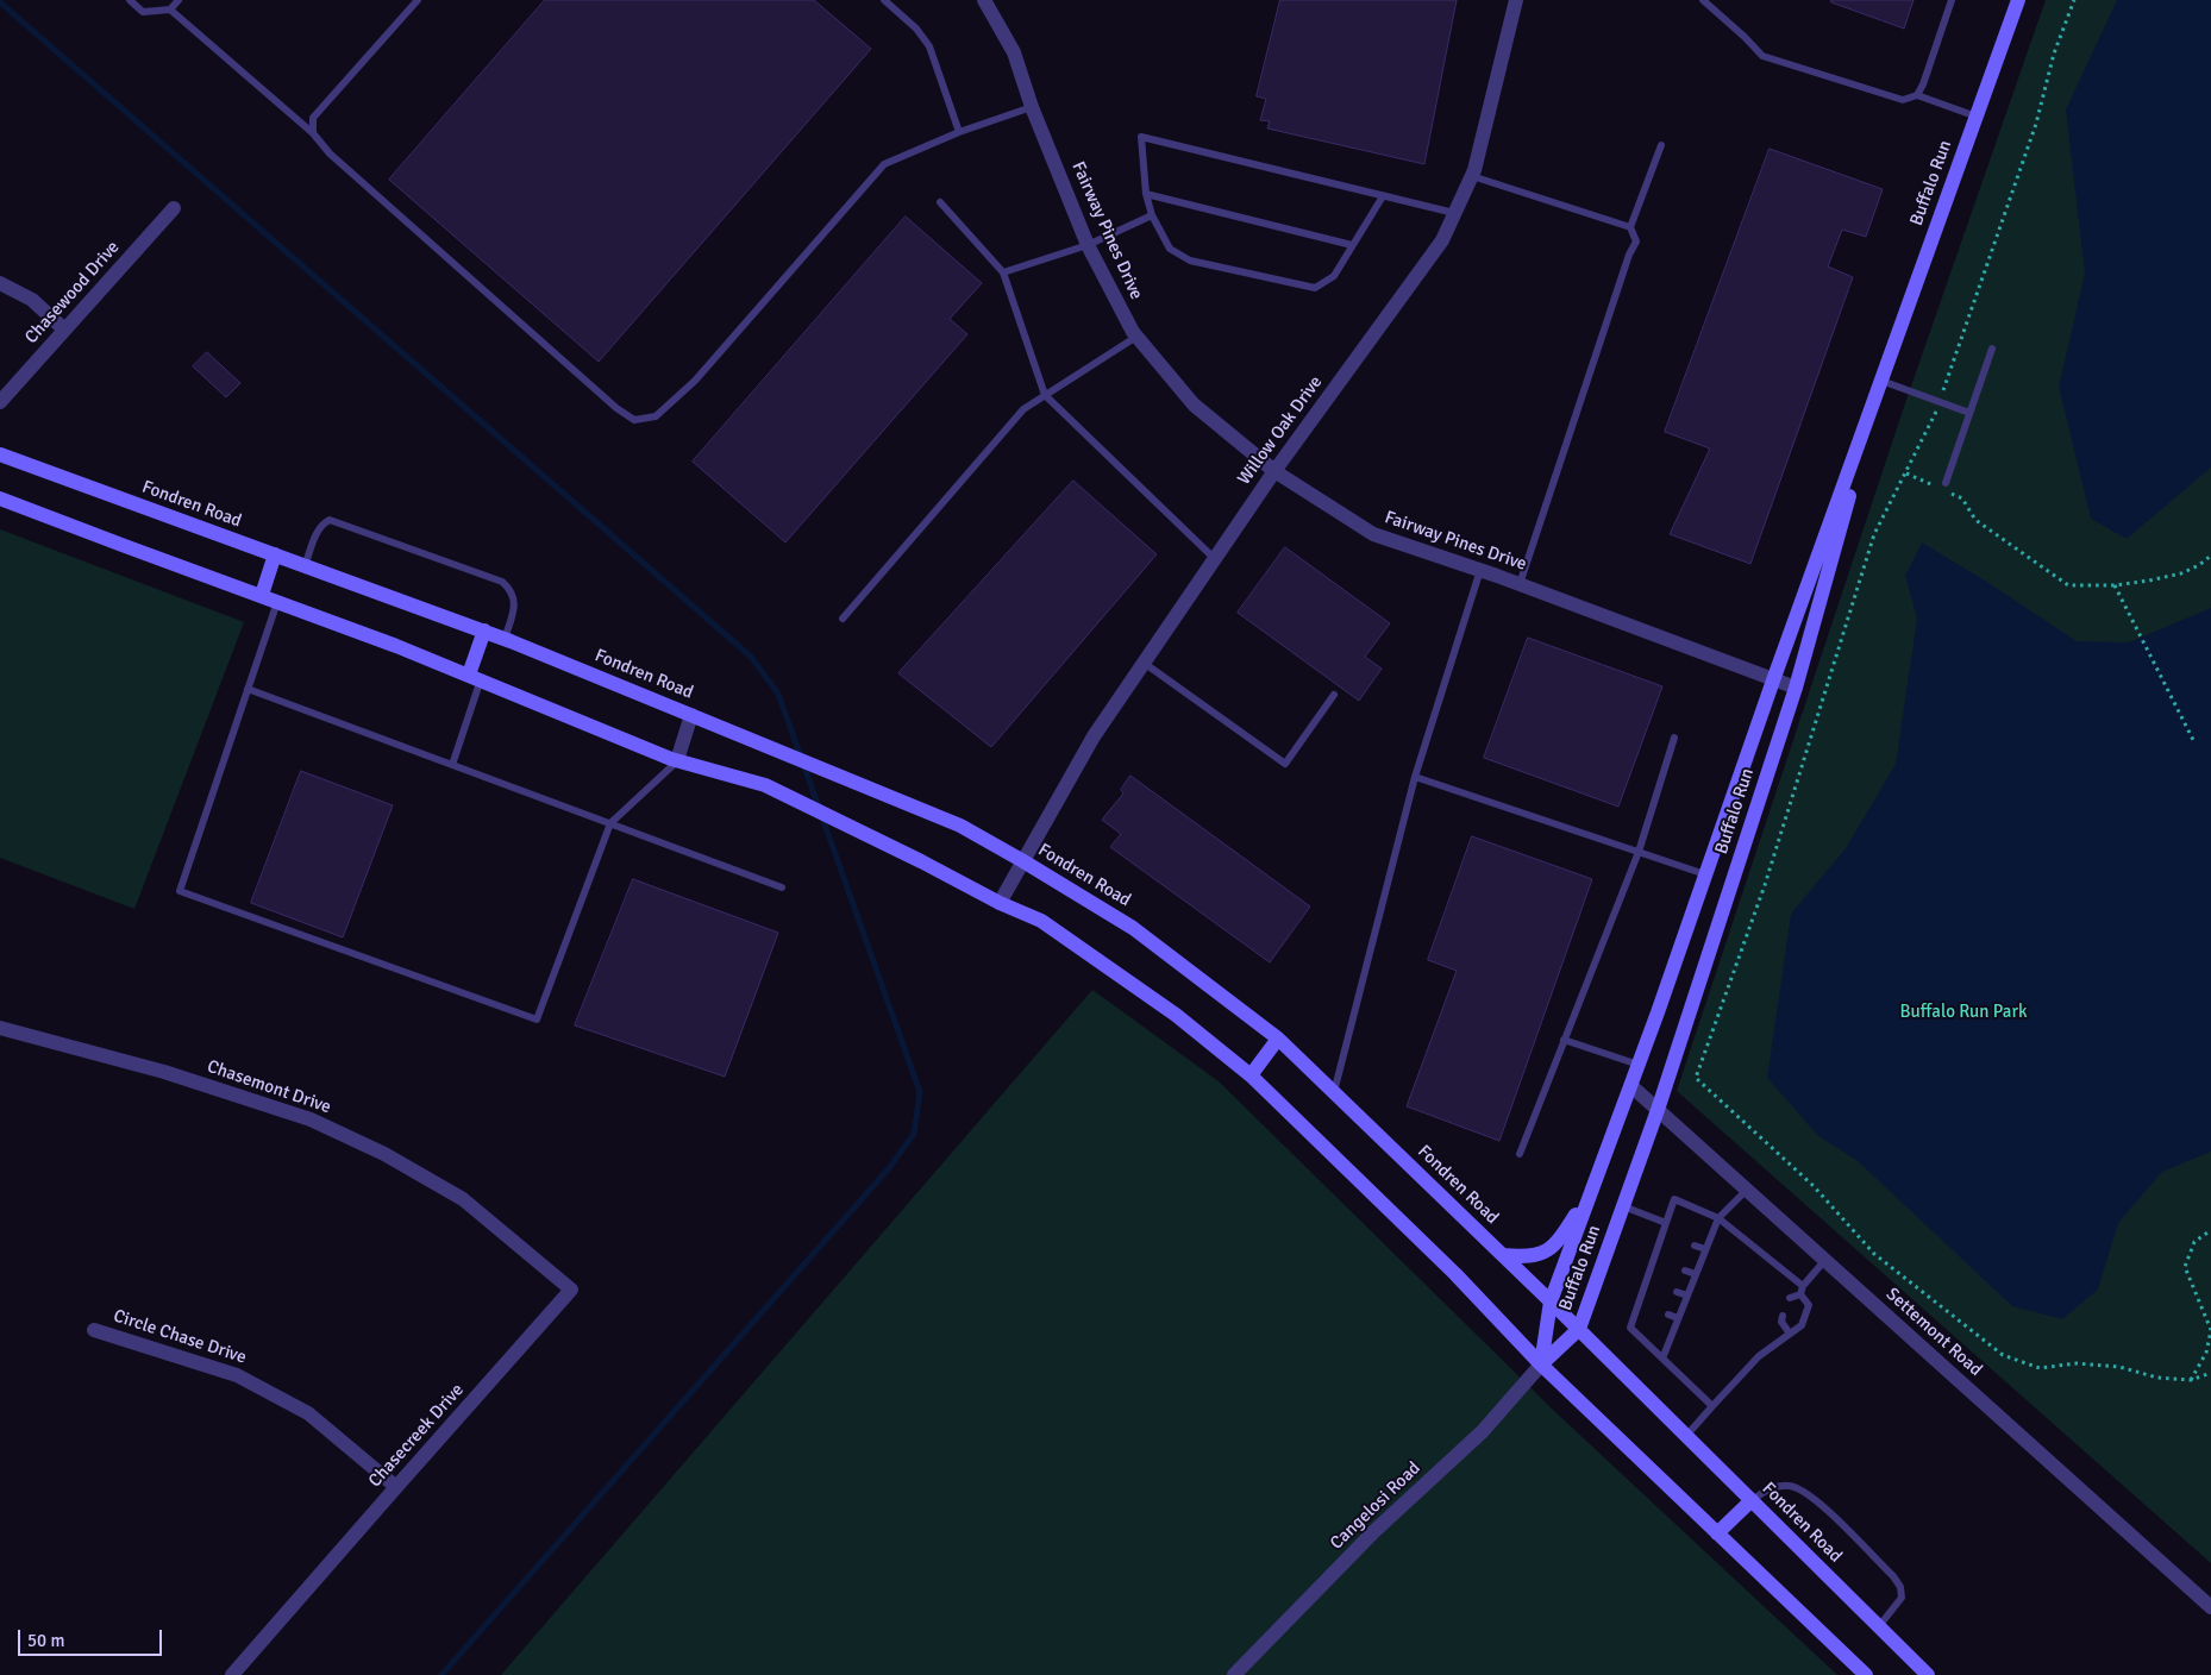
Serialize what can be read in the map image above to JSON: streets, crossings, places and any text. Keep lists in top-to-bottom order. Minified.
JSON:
{"streets":{"main road":["Buffalo Run","Fondren Road"],"street":["Fairway Pines Drive","Chasewood Drive","Willow Oak Drive","Chasemont Drive","Settemont Road","Circle Chase Drive","Chasecreek Drive","Cangelosi Road"]},"crossings":[["Buffalo Run","Fairway Pines Drive"],["Buffalo Run","Fondren Road"],["Buffalo Run","Settemont Road"],["Buffalo Run","Cangelosi Road"],["Fairway Pines Drive","Willow Oak Drive"],["Willow Oak Drive","Fondren Road"],["Chasemont Drive","Chasecreek Drive"],["Circle Chase Drive","Chasecreek Drive"]],"parks":["Buffalo Run Park"],"scale_bar":"50 m"}
